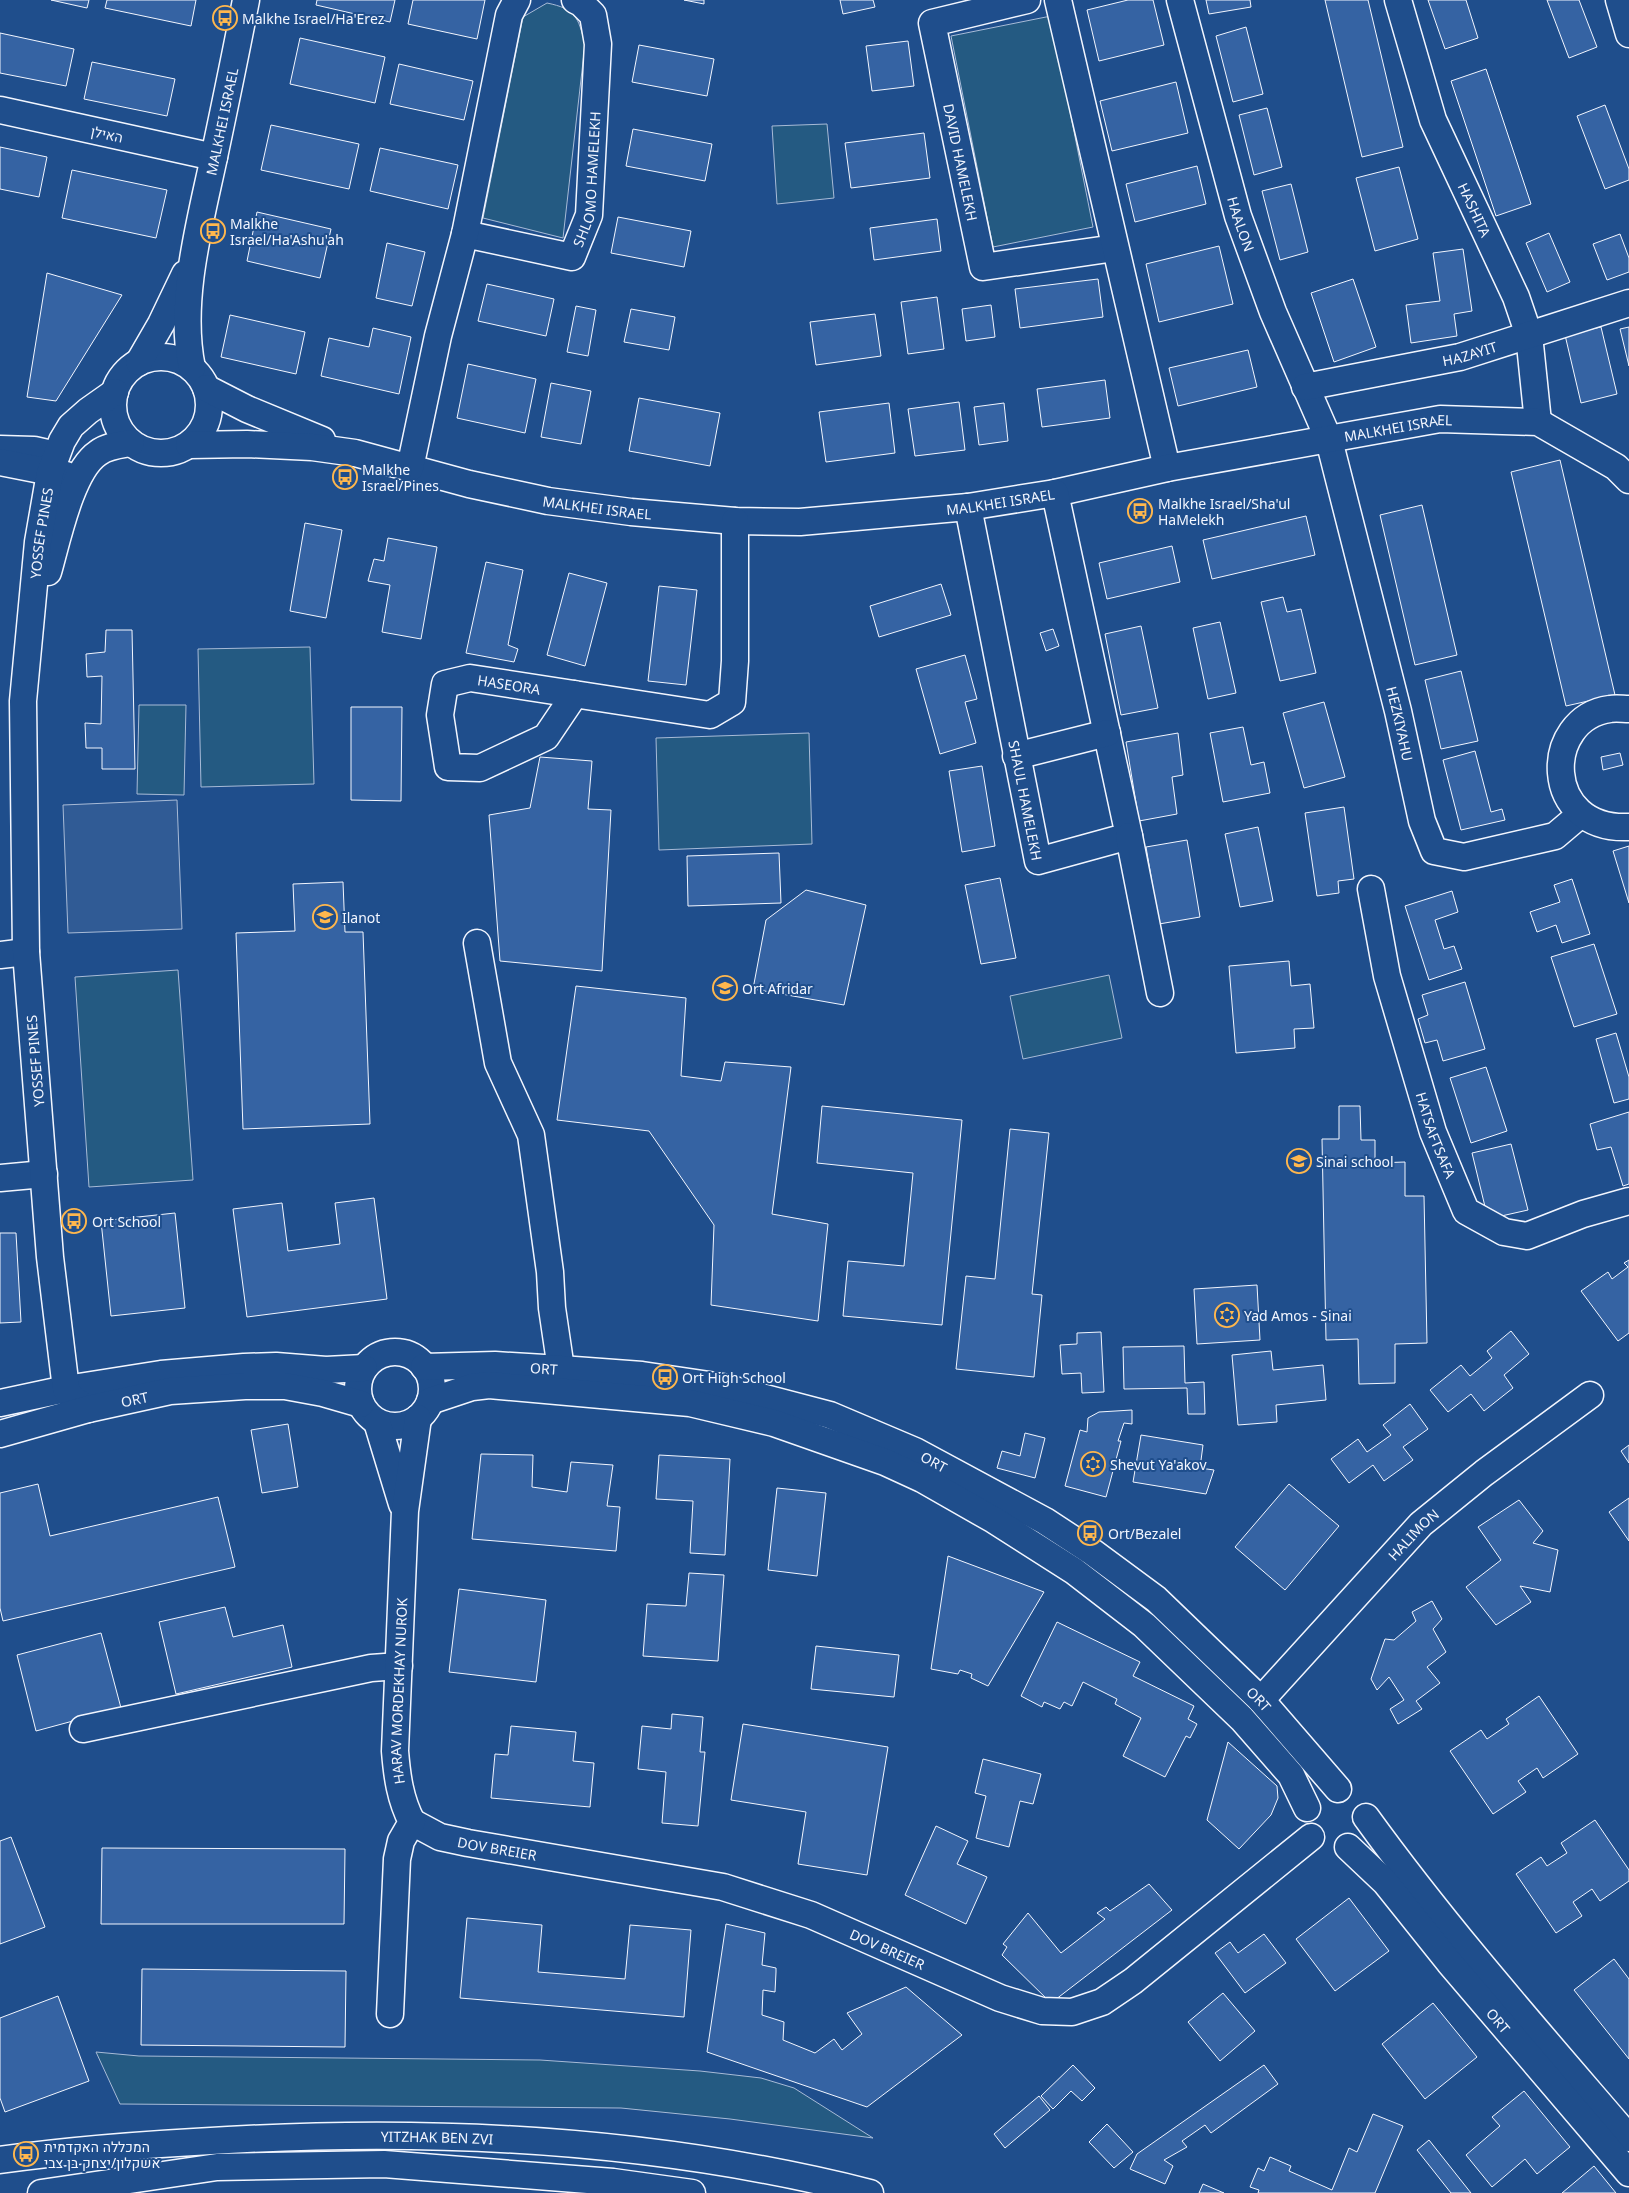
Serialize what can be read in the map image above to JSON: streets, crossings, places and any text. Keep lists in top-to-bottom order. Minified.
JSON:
{"streets":{"street":["MALKHEI ISRAEL","האילן","DAVID HAMELEKH","SHLOMO HAMELEKH","HASHITA","HAALON","HAZAYIT","YOSSEF PINES","HASEORA","HEZKIYAHU","SHAUL HAMELEKH","HATSAFTSAFA","ORT","HALIMON","HARAV MORDEKHAY NUROK","DOV BREIER","YITZHAK BEN ZVI"]},"crossings":[["MALKHEI ISRAEL","האילן"],["MALKHEI ISRAEL","HASHITA"],["MALKHEI ISRAEL","HAALON"],["MALKHEI ISRAEL","YOSSEF PINES"],["MALKHEI ISRAEL","HASEORA"],["MALKHEI ISRAEL","HEZKIYAHU"],["MALKHEI ISRAEL","SHAUL HAMELEKH"],["HASHITA","HAZAYIT"],["HAALON","HAZAYIT"],["HAALON","HEZKIYAHU"],["YOSSEF PINES","ORT"],["ORT","HALIMON"],["ORT","HARAV MORDEKHAY NUROK"],["ORT","DOV BREIER"],["HARAV MORDEKHAY NUROK","DOV BREIER"]],"places":{"bus stop":["Malkhe Israel/Ha'Erez","Malkhe Israel/Ha'Ashu'ah","Malkhe Israel/Pines","Malkhe Israel/Sha'ul HaMelekh","Ort School","Ort High School","Ort/Bezalel","המכללה האקדמית אשקלון/יצחק בן צבי"],"school or university":["Ilanot","Ort Afridar","Sinai school"],"synagogue":["Yad Amos - Sinai","Shevut Ya'akov"]}}
